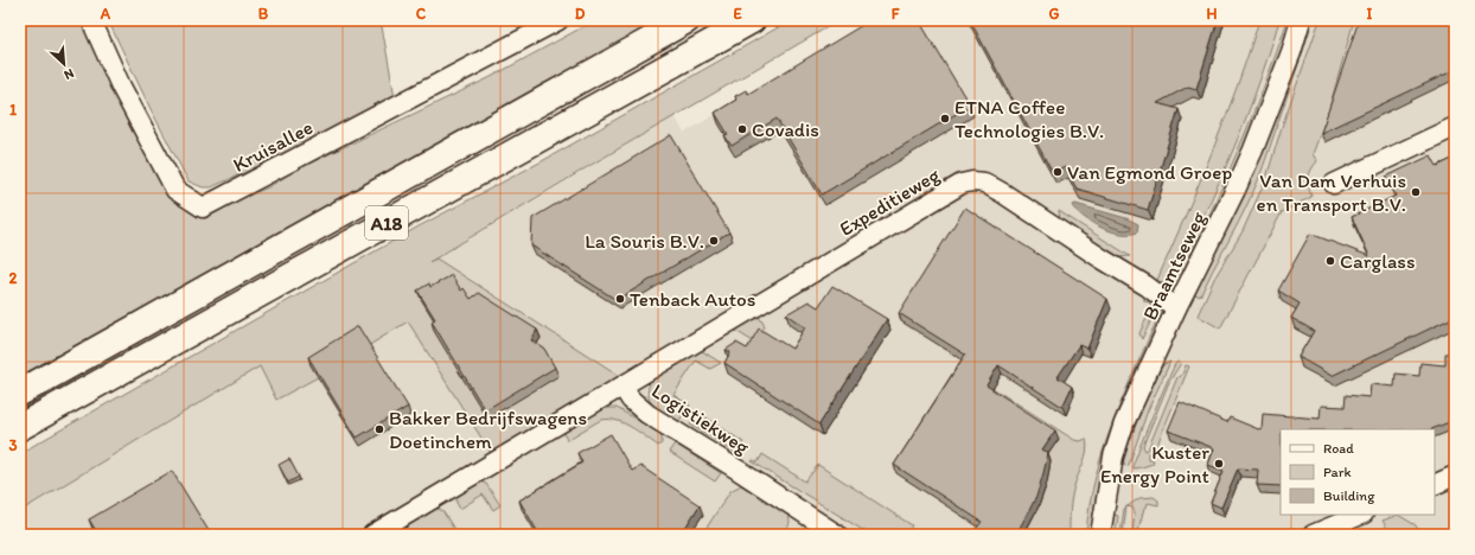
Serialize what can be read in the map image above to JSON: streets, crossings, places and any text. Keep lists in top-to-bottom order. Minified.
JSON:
{"streets":{"highway":["A18"],"street":["Kruisallee","Expeditieweg","Braamtseweg","Logistiekweg"]},"crossings":[["Expeditieweg","Braamtseweg"],["Expeditieweg","Logistiekweg"]],"places":["ETNA Coffee Technologies B.V.","Covadis","Van Egmond Groep","Van Dam Verhuis en Transport B.V.","La Souris B.V.","Carglass","Tenback Autos","Bakker Bedrijfswagens Doetinchem","Kuster Energy Point"],"legend":["Road","Park","Building"],"north":"bottom right","grid":{"columns":["A","B","C","D","E","F","G","H","I"],"rows":["1","2","3"]}}
